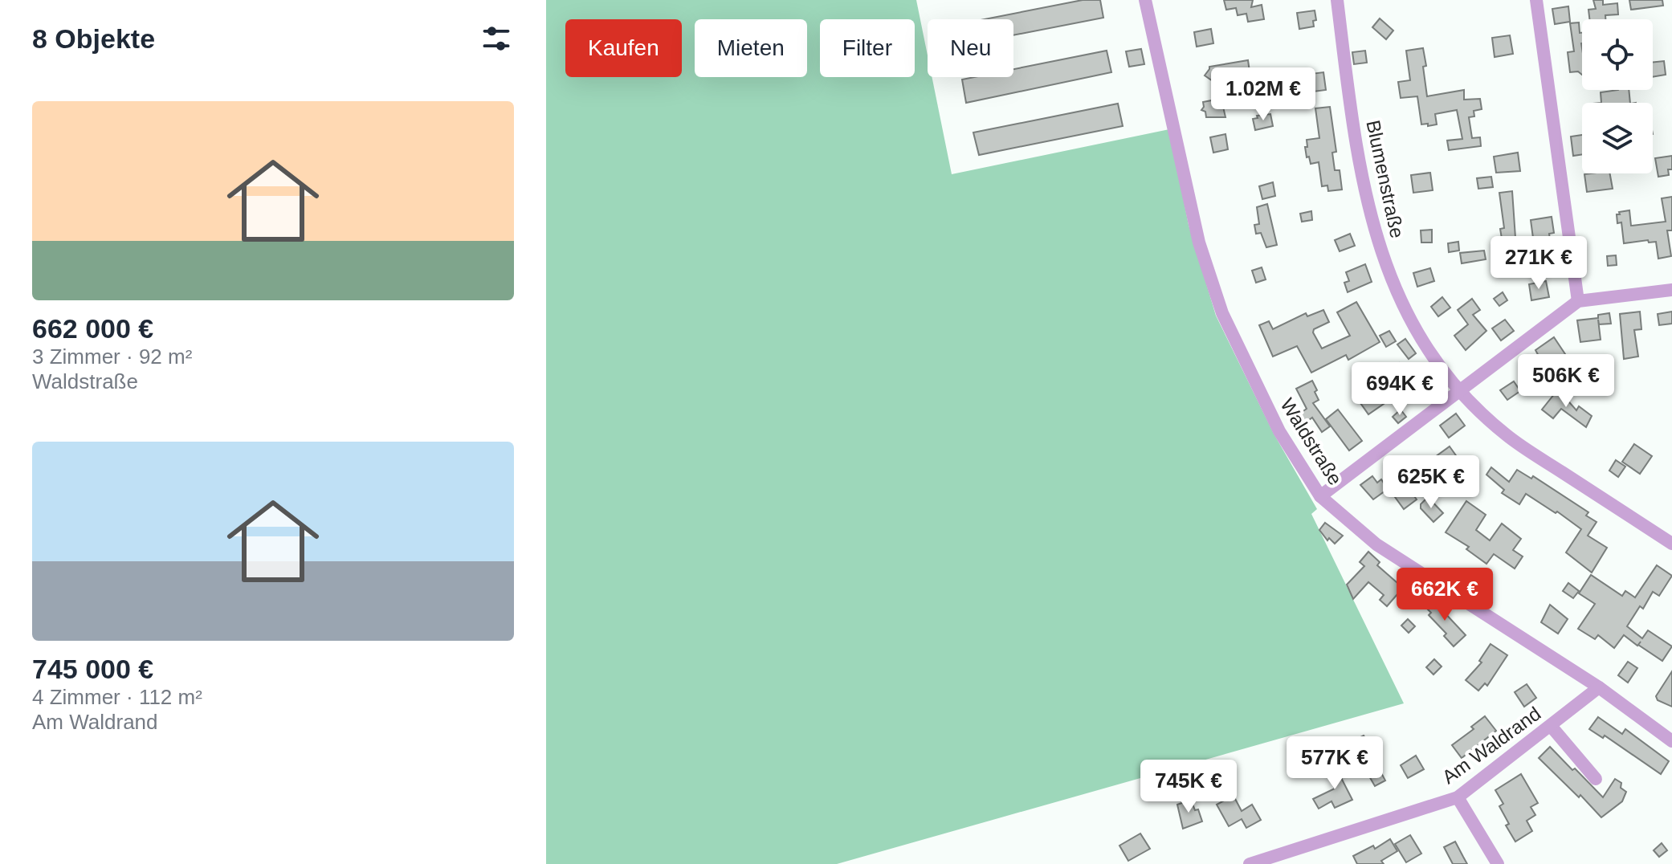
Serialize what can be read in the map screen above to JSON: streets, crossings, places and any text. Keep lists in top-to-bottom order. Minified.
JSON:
{"streets":{"street":["Blumenstraße","Waldstraße","Am Waldrand"]},"crossings":[["Waldstraße","Am Waldrand"]],"page":{"heading":"8 Objekte","chip":["Kaufen","Mieten","Filter","Neu"],"price":["1.02M €","271K €","506K €","694K €","625K €","662K €","577K €","745K €"],"list":[{"name":"662 000 €","note":"3 Zimmer · 92 m² · Waldstraße"},{"name":"745 000 €","note":"4 Zimmer · 112 m² · Am Waldrand"}]}}
